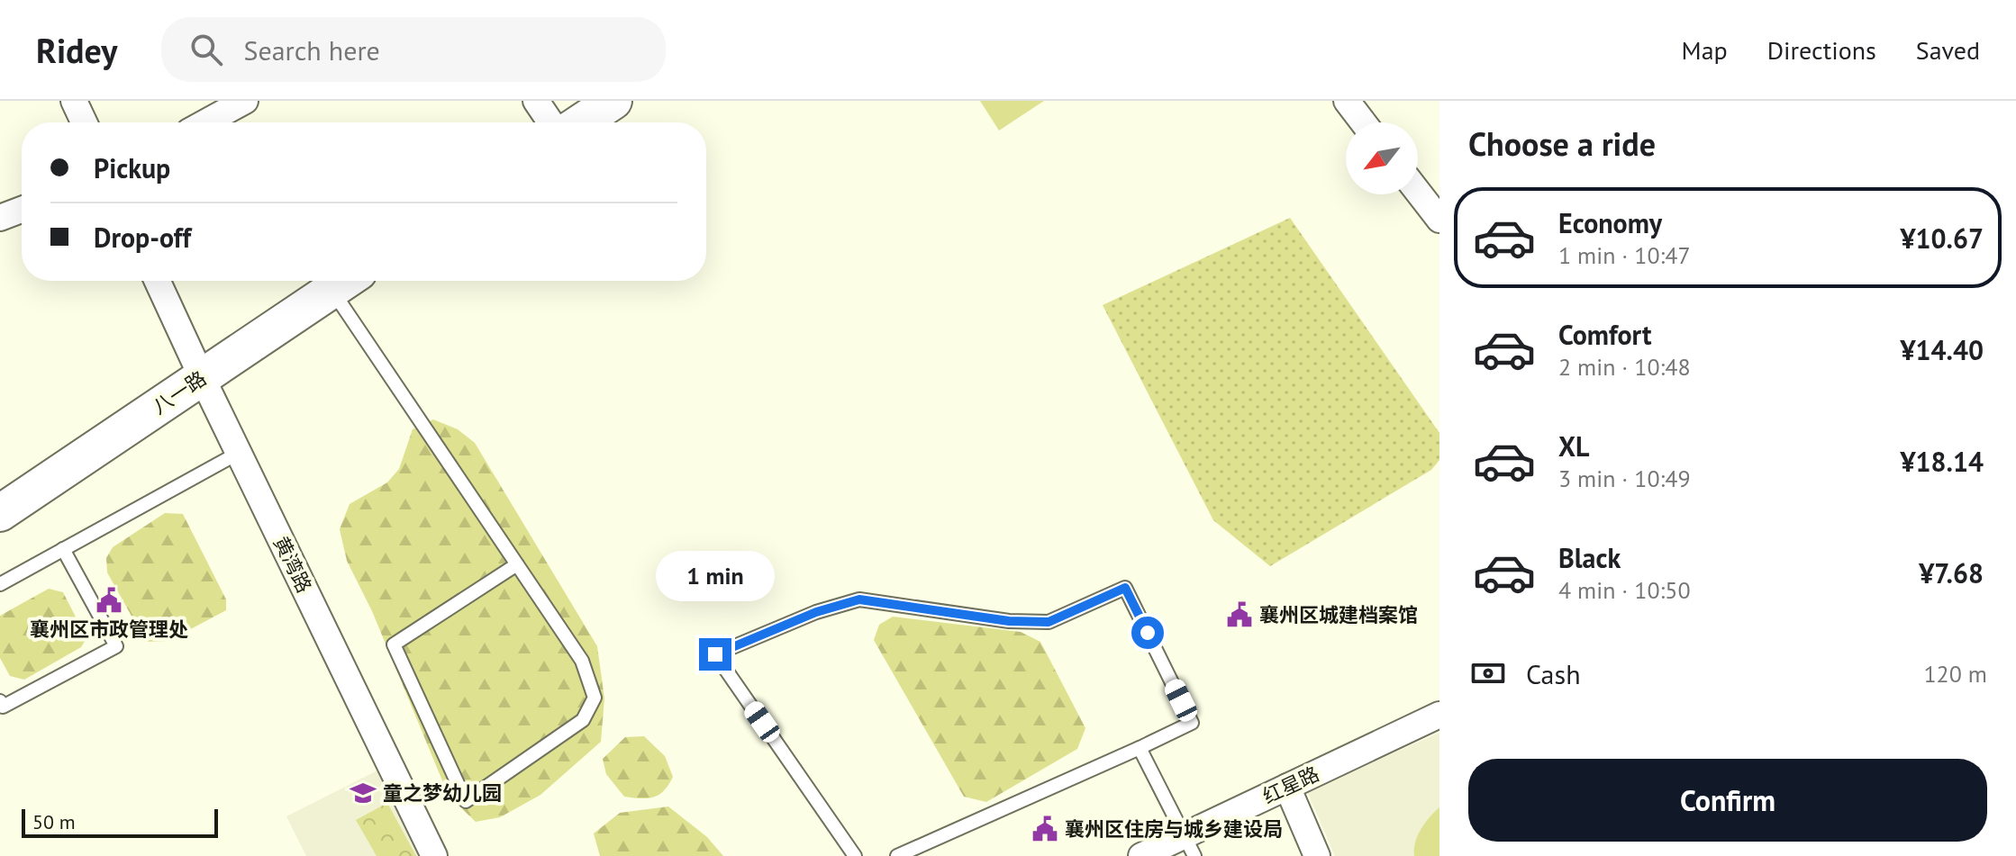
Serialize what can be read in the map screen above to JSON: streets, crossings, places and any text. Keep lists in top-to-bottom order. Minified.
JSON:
{"streets":{"street":["八一路","黄湾路","红星路"]},"crossings":[["八一路","黄湾路"]],"places":{"public building":["襄州区市政管理处","襄州区城建档案馆","襄州区住房与城乡建设局"],"school or university":["童之梦幼儿园"]},"scale_bar":"50 m","north":"bottom left","page":{"header":"Ridey","search":"Search here","nav":["Map","Directions","Saved"],"heading":"Choose a ride","banner":["Pickup","Drop-off"],"list":[{"name":"Economy","note":"1 min · 10:47","value":"¥10.67"},{"name":"Comfort","note":"2 min · 10:48","value":"¥14.40"},{"name":"XL","note":"3 min · 10:49","value":"¥18.14"},{"name":"Black","note":"4 min · 10:50","value":"¥7.68"}],"bubble":"1 min","pay":["Cash","120 m"],"buttons":"Confirm","scale":"50 m"}}
